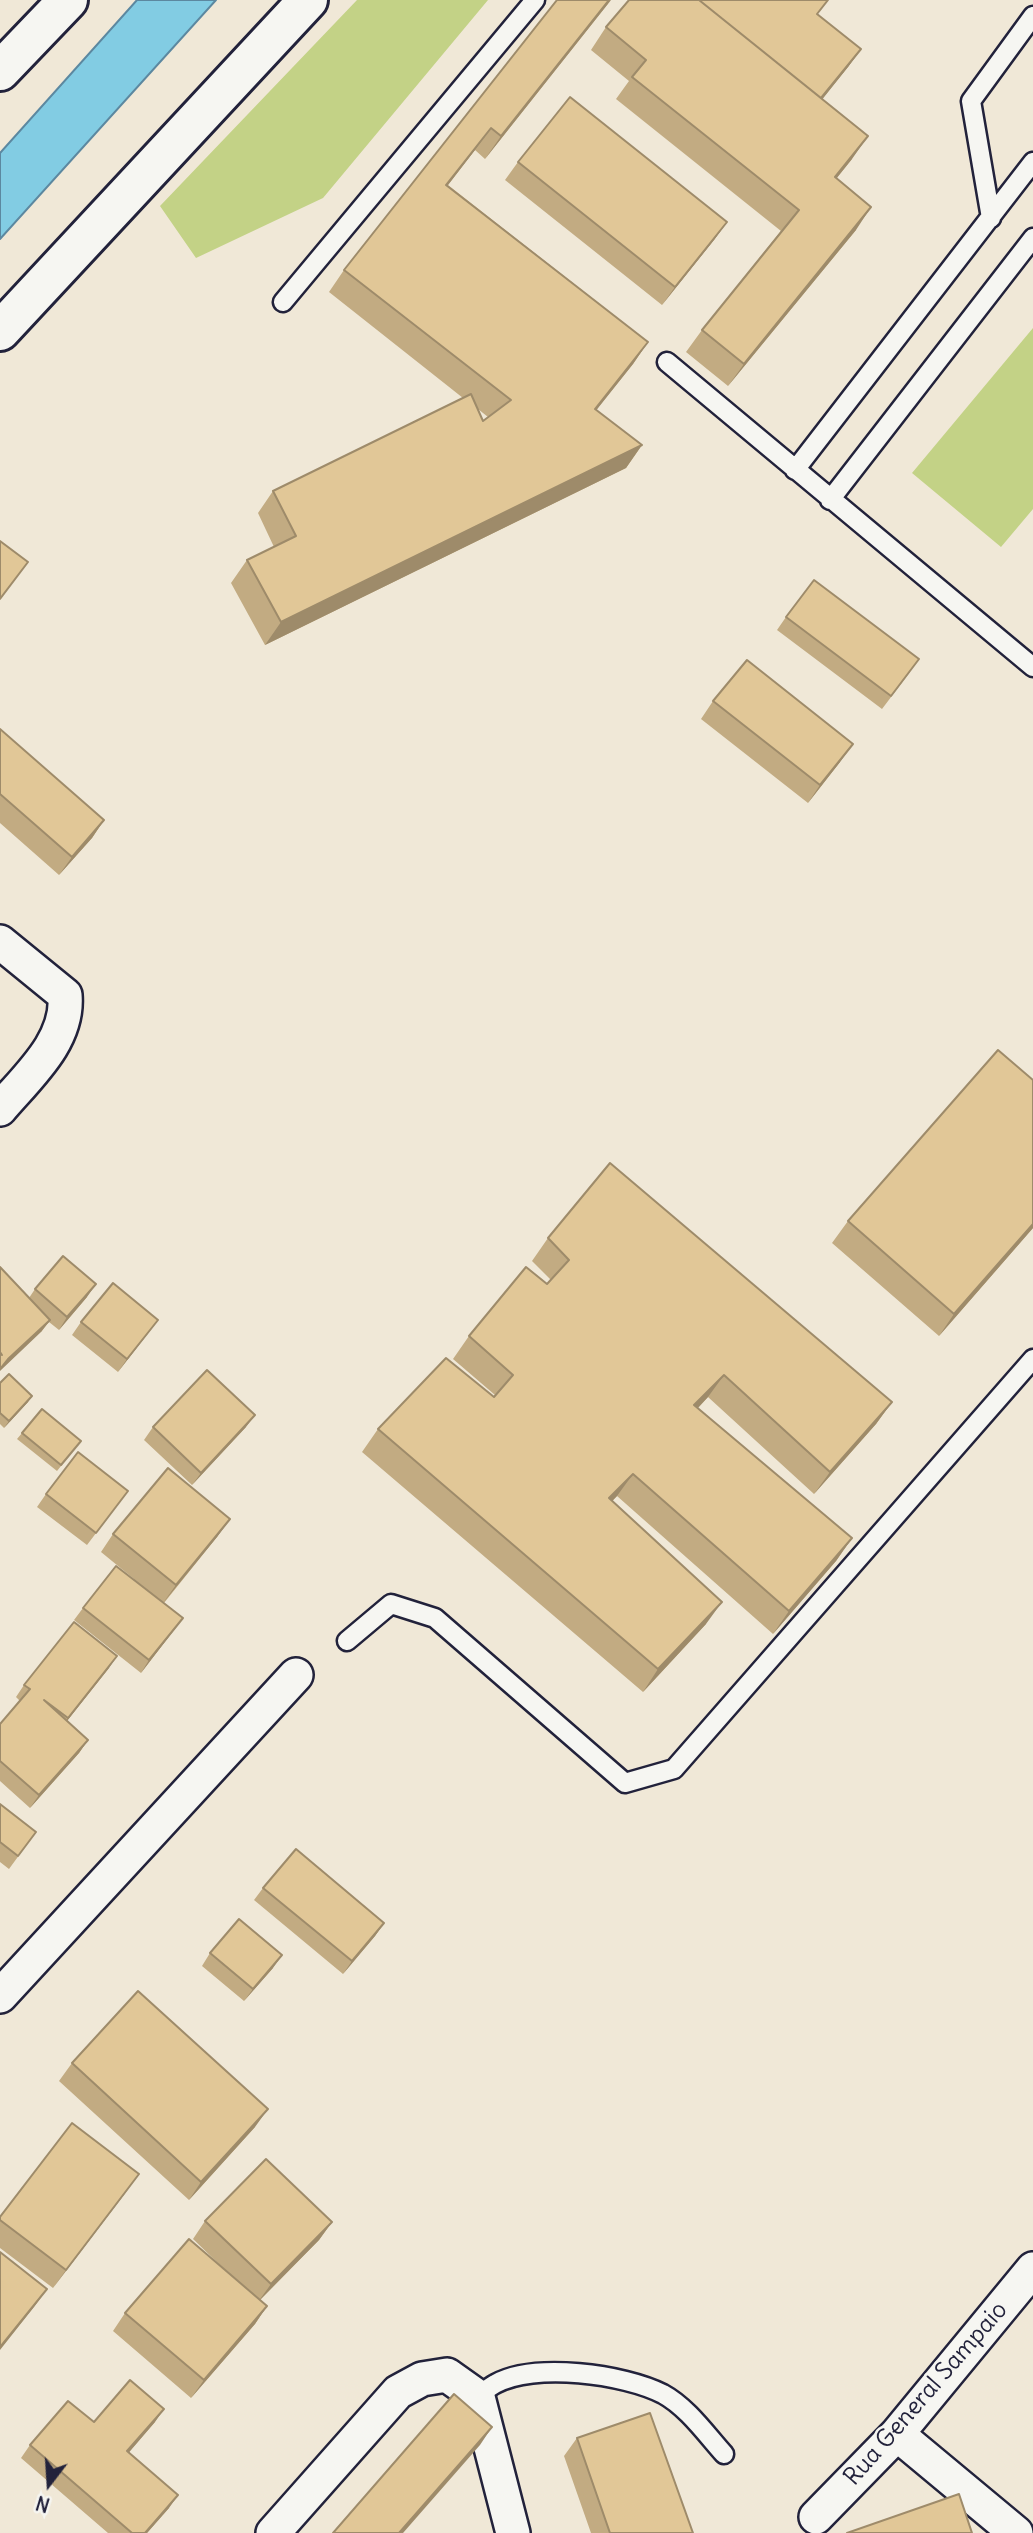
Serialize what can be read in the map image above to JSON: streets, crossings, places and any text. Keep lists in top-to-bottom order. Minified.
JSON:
{"streets":{"street":["Rua General Sampaio"]},"north":"bottom"}
